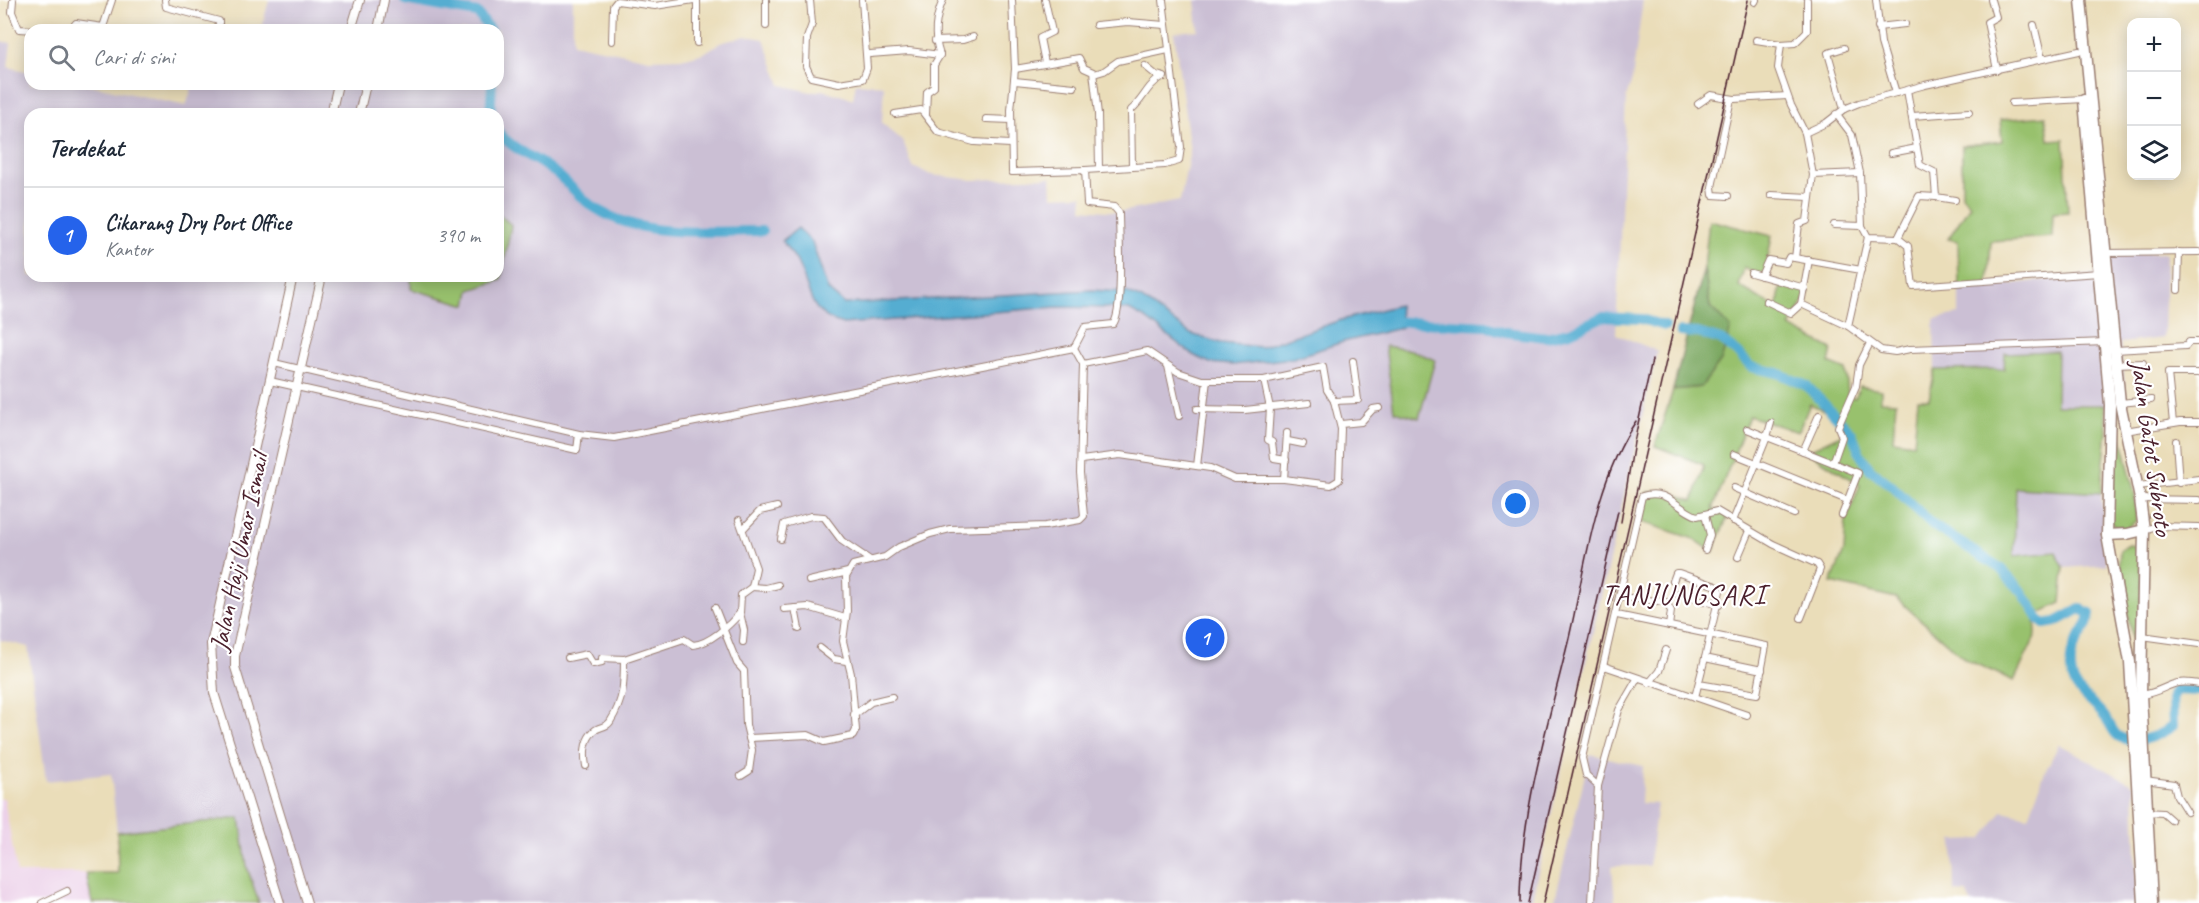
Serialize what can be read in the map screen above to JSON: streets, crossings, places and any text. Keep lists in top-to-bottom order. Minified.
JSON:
{"streets":{"highway":["Jalan Gatot Subroto"],"main road":["Jalan Haji Umar Ismail"]},"districts":["TANJUNGSARI"],"page":{"map_buttons":["+","−"],"search":"Cari di sini","heading":"Terdekat","list":[{"mark":"1","name":"Cikarang Dry Port Office","note":"Kantor","value":"390 m"}],"pins":"1"}}
